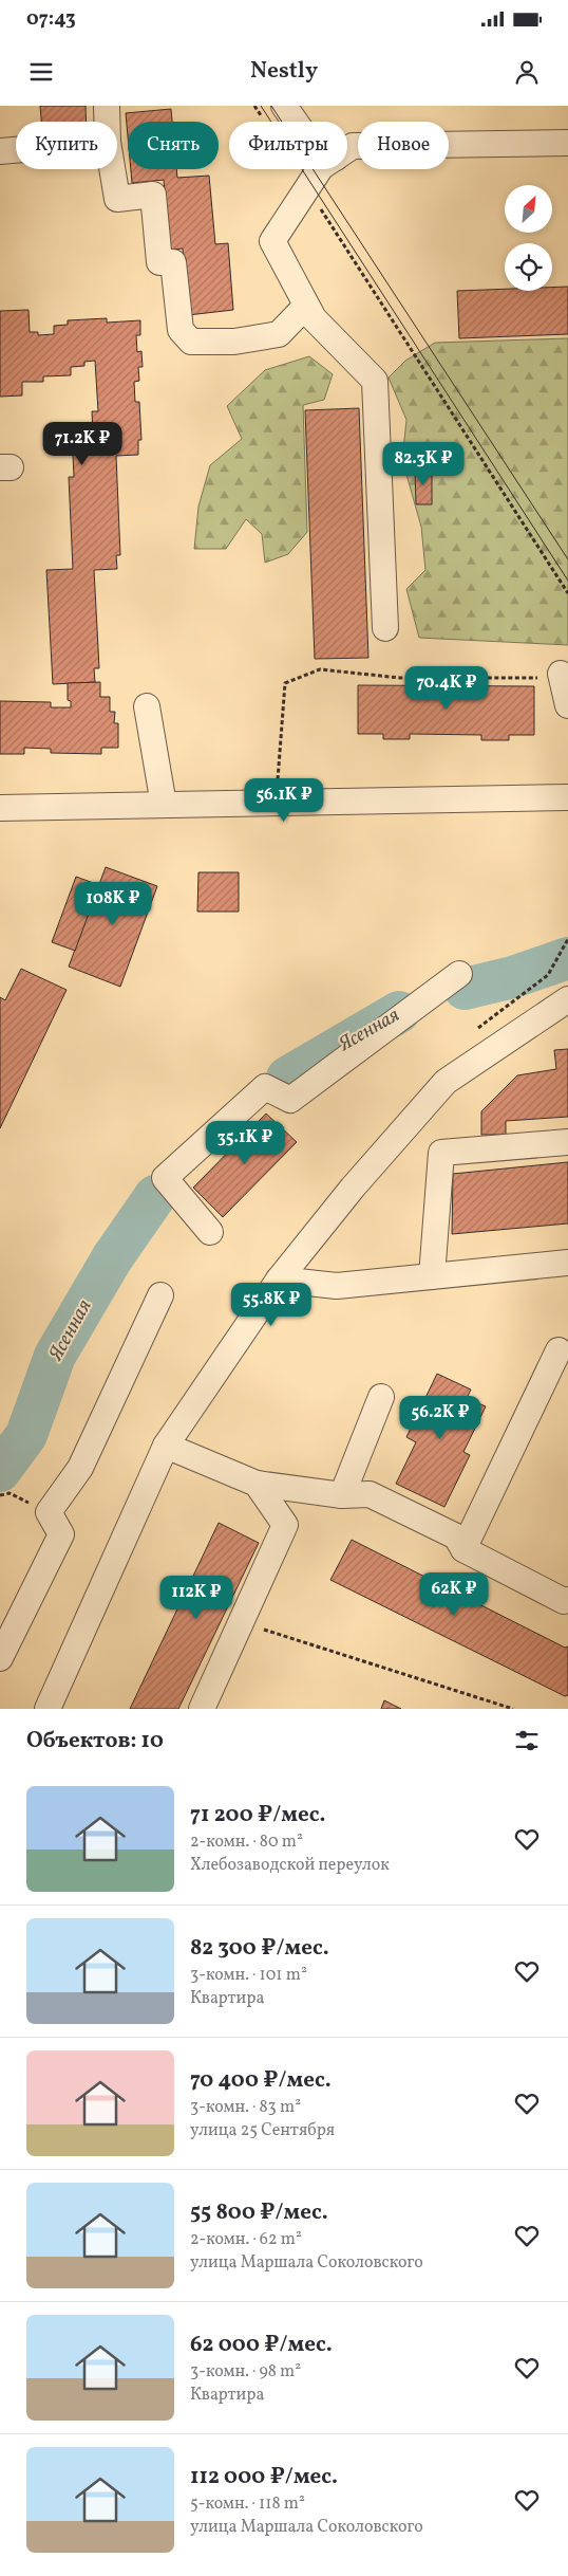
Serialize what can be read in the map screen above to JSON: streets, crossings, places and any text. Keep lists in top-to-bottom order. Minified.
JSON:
{"water":["Ясенная"],"north":"top right","page":{"status":"07:43","header":"Nestly","chip":["Купить","Снять","Фильтры","Новое"],"price":["71.2K ₽","82.3K ₽","70.4K ₽","56.1K ₽","108K ₽","35.1K ₽","55.8K ₽","56.2K ₽","62K ₽","112K ₽"],"heading":"Объектов: 10","list":[{"name":"71 200 ₽/мес.","note":"2-комн. · 80 m² · Хлебозаводской переулок"},{"name":"82 300 ₽/мес.","note":"3-комн. · 101 m² · Квартира"},{"name":"70 400 ₽/мес.","note":"3-комн. · 83 m² · улица 25 Сентября"},{"name":"55 800 ₽/мес.","note":"2-комн. · 62 m² · улица Маршала Соколовского"},{"name":"62 000 ₽/мес.","note":"3-комн. · 98 m² · Квартира"},{"name":"112 000 ₽/мес.","note":"5-комн. · 118 m² · улица Маршала Соколовского"}]}}
